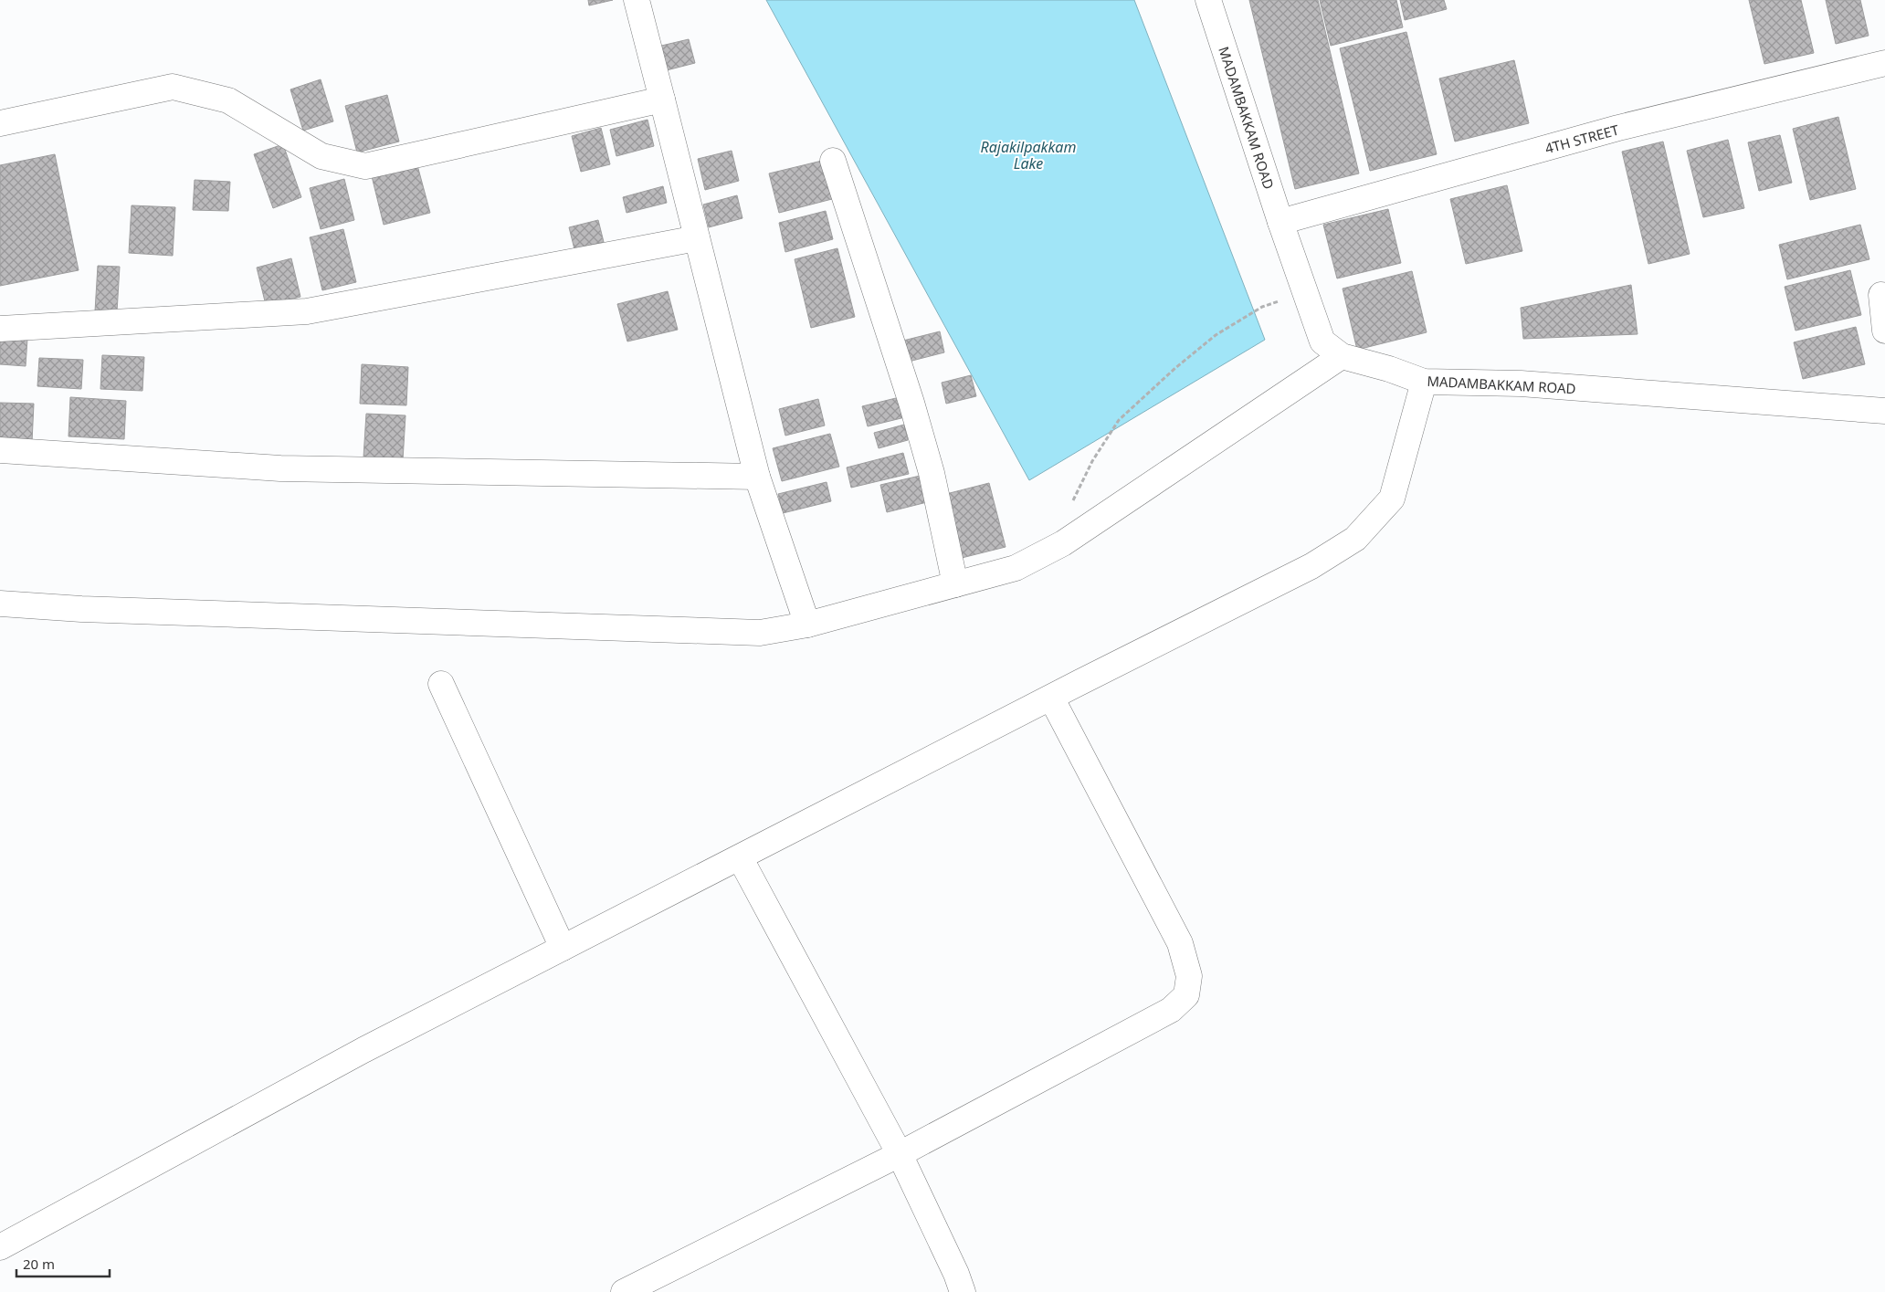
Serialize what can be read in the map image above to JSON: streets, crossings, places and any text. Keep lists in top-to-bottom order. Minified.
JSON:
{"streets":{"street":["MADAMBAKKAM ROAD","4TH STREET"]},"crossings":[["MADAMBAKKAM ROAD","4TH STREET"]],"water":["Rajakilpakkam Lake"],"scale_bar":"20 m"}
